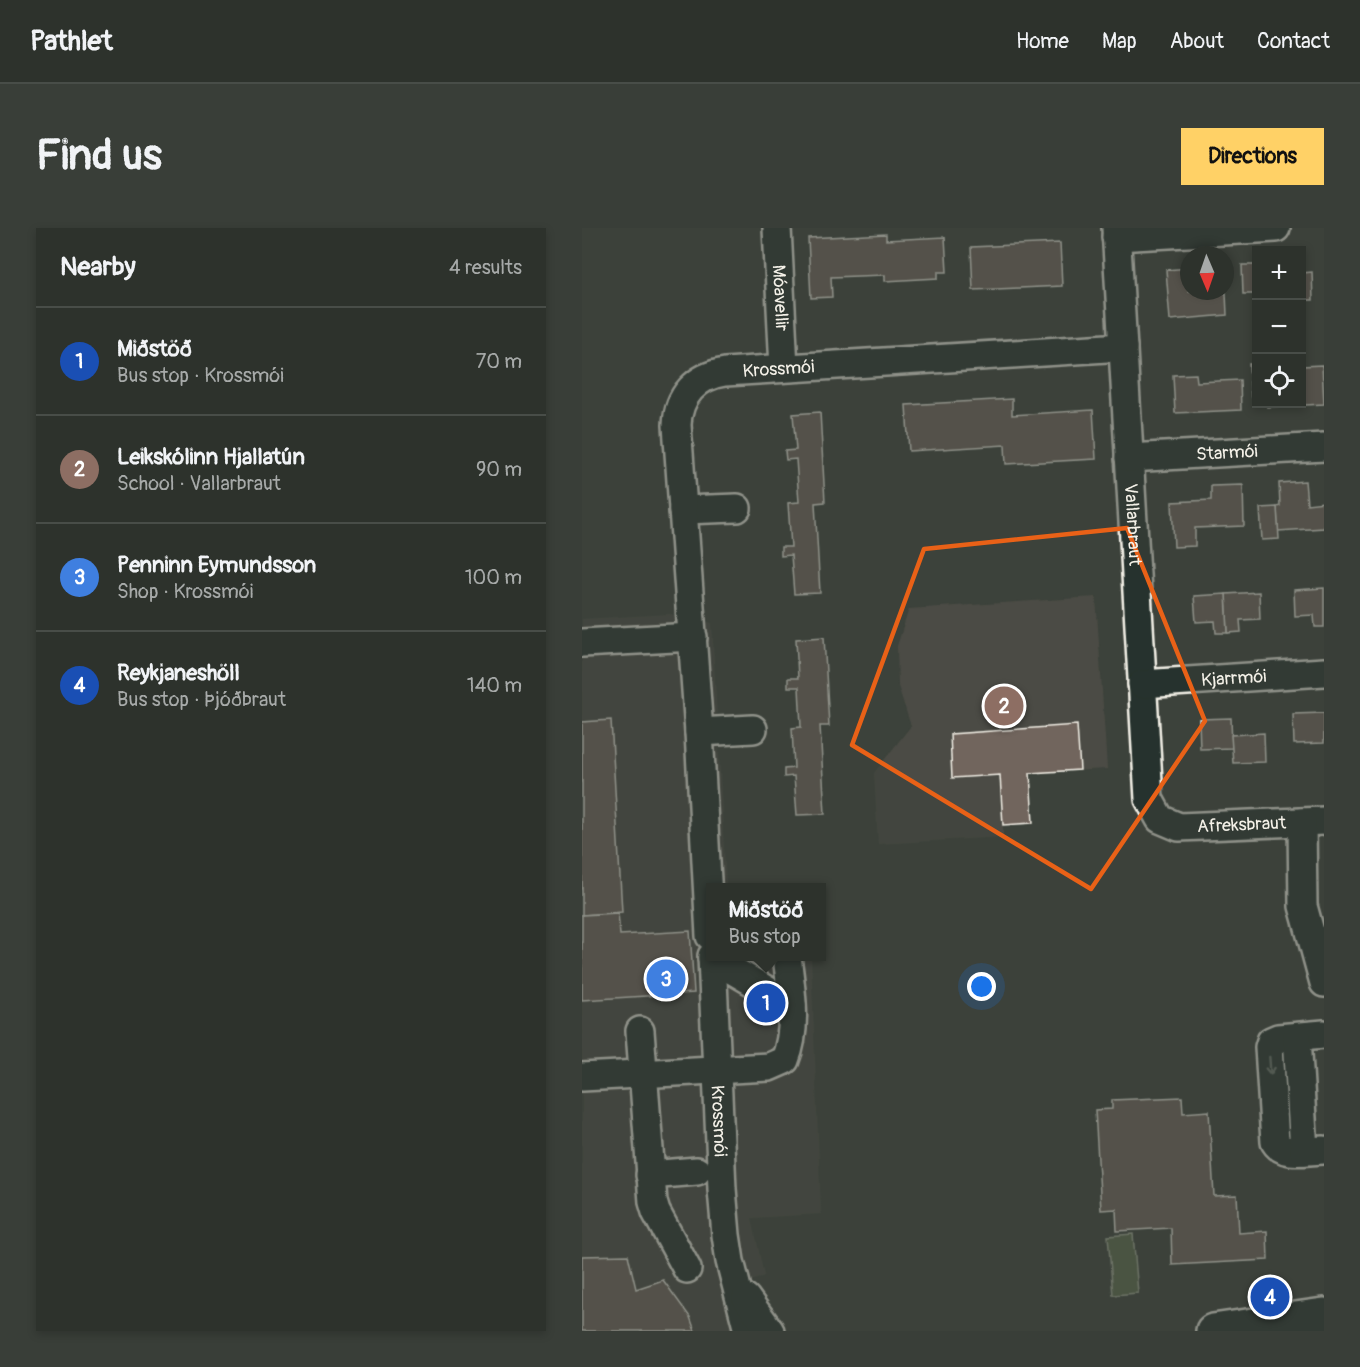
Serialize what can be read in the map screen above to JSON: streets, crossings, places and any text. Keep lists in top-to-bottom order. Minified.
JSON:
{"streets":{"street":["Móavellir","Krossmói","Starmói","Vallarbraut","Kjarrmói","Afreksbraut"]},"crossings":[["Móavellir","Krossmói"],["Krossmói","Vallarbraut"],["Starmói","Vallarbraut"],["Vallarbraut","Kjarrmói"],["Vallarbraut","Afreksbraut"]],"north":"bottom","page":{"header":"Pathlet","nav":["Home","Map","About","Contact"],"buttons":"Directions","title":"Find us","heading":["Nearby","4 results"],"map_buttons":["+","−"],"list":[{"mark":"1","name":"Miðstöð","note":"Bus stop · Krossmói","value":"70 m"},{"mark":"2","name":"Leikskólinn Hjallatún","note":"School · Vallarbraut","value":"90 m"},{"mark":"3","name":"Penninn Eymundsson","note":"Shop · Krossmói","value":"100 m"},{"mark":"4","name":"Reykjaneshöll","note":"Bus stop · Þjóðbraut","value":"140 m"}],"pins":["2","3","1","4"],"popup":["Miðstöð","Bus stop"]}}
